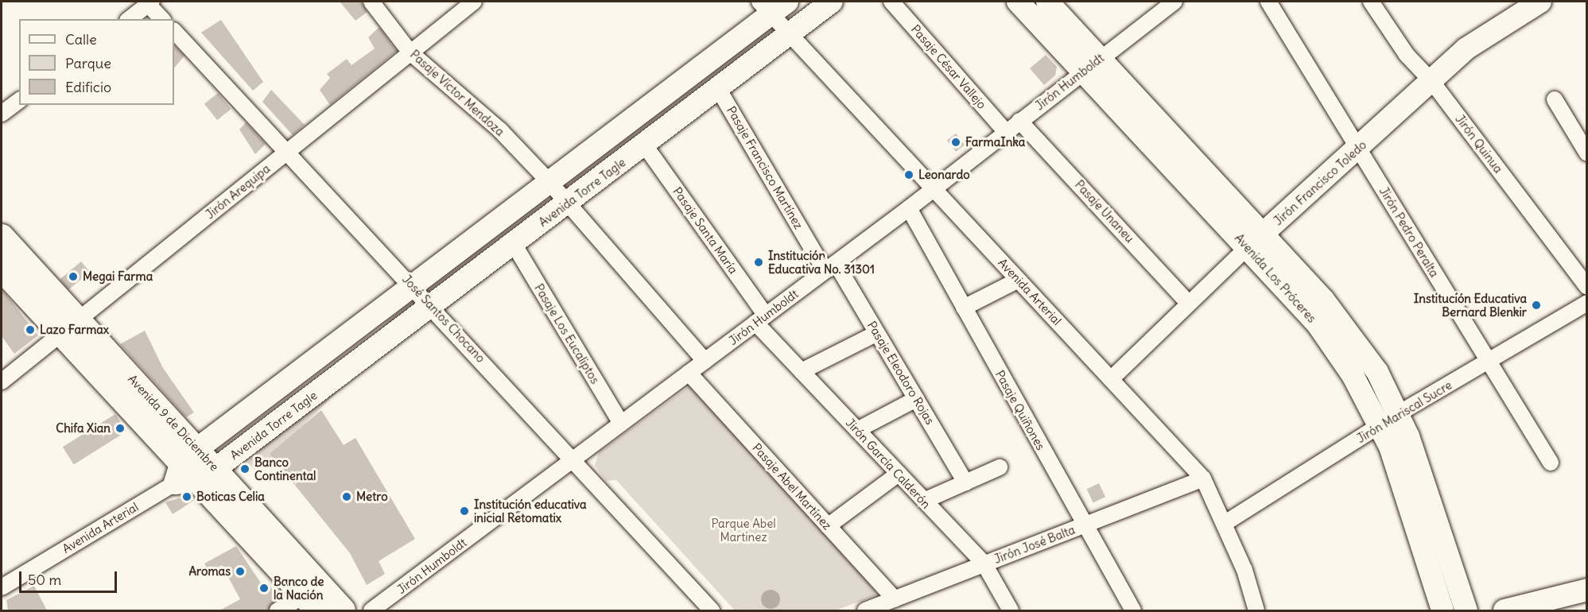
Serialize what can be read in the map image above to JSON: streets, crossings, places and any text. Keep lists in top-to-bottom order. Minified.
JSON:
{"streets":{"main road":["Avenida 9 de Diciembre"],"street":["Pasaje César Vallejo","Jirón Humboldt","Pasaje Víctor Mendoza","Jirón Quinua","Pasaje Francisco Martínez","Jirón Francisco Toledo","Jirón Arequipa","Avenida Torre Tagle","Pasaje Unaneu","Pasaje Santa María","Jirón Pedro Peralta","Avenida Los Próceres","Avenida Arterial","José Santos Chocano","Pasaje Los Eucaliptos","Pasaje Eleodoro Rojas","Pasaje Quiñones","Jirón Mariscal Sucre","Jirón García Calderón","Pasaje Abel Martínez","Jirón José Balta"]},"crossings":[["Pasaje César Vallejo","Jirón Humboldt"],["Jirón Humboldt","Pasaje Francisco Martínez"],["Jirón Humboldt","Pasaje Unaneu"],["Jirón Humboldt","Pasaje Santa María"],["Jirón Humboldt","Avenida Los Próceres"],["Jirón Humboldt","Avenida Arterial"],["Jirón Humboldt","José Santos Chocano"],["Jirón Humboldt","Pasaje Los Eucaliptos"],["Jirón Humboldt","Pasaje Eleodoro Rojas"],["Jirón Humboldt","Pasaje Quiñones"],["Jirón Humboldt","Jirón García Calderón"],["Jirón Humboldt","Pasaje Abel Martínez"],["Pasaje Víctor Mendoza","Jirón Arequipa"],["Jirón Quinua","Jirón Francisco Toledo"],["Pasaje Francisco Martínez","Avenida Torre Tagle"],["Pasaje Francisco Martínez","Pasaje Eleodoro Rojas"],["Jirón Francisco Toledo","Pasaje Unaneu"],["Jirón Francisco Toledo","Jirón Pedro Peralta"],["Jirón Francisco Toledo","Avenida Los Próceres"],["Jirón Francisco Toledo","Avenida Arterial"],["Jirón Arequipa","José Santos Chocano"],["Jirón Arequipa","Avenida 9 de Diciembre"],["Avenida Torre Tagle","Pasaje Santa María"],["Avenida Torre Tagle","Avenida Arterial"],["Avenida Torre Tagle","José Santos Chocano"],["Avenida Torre Tagle","Pasaje Los Eucaliptos"],["Avenida Torre Tagle","Avenida 9 de Diciembre"],["Pasaje Santa María","Jirón García Calderón"],["Jirón Pedro Peralta","Jirón Mariscal Sucre"],["Avenida Los Próceres","Jirón Mariscal Sucre"],["Avenida Arterial","Jirón Mariscal Sucre"],["Avenida Arterial","Avenida 9 de Diciembre"],["Avenida Arterial","Jirón José Balta"],["Pasaje Quiñones","Jirón José Balta"],["Jirón García Calderón","Jirón José Balta"],["Pasaje Abel Martínez","Jirón José Balta"]],"parks":["Parque Abel Martinez"],"places":["FarmaInka","Leonardo","Institución Educativa No. 31301","Megai Farma","Institución Educativa Bernard Blenkir","Lazo Farmax","Chifa Xian","Banco Continental","Boticas Celia","Metro","Institución educativa inicial Retomatix","Aromas","Banco de la Nación"],"legend":["Calle","Parque","Edificio"],"scale_bar":"50 m"}
